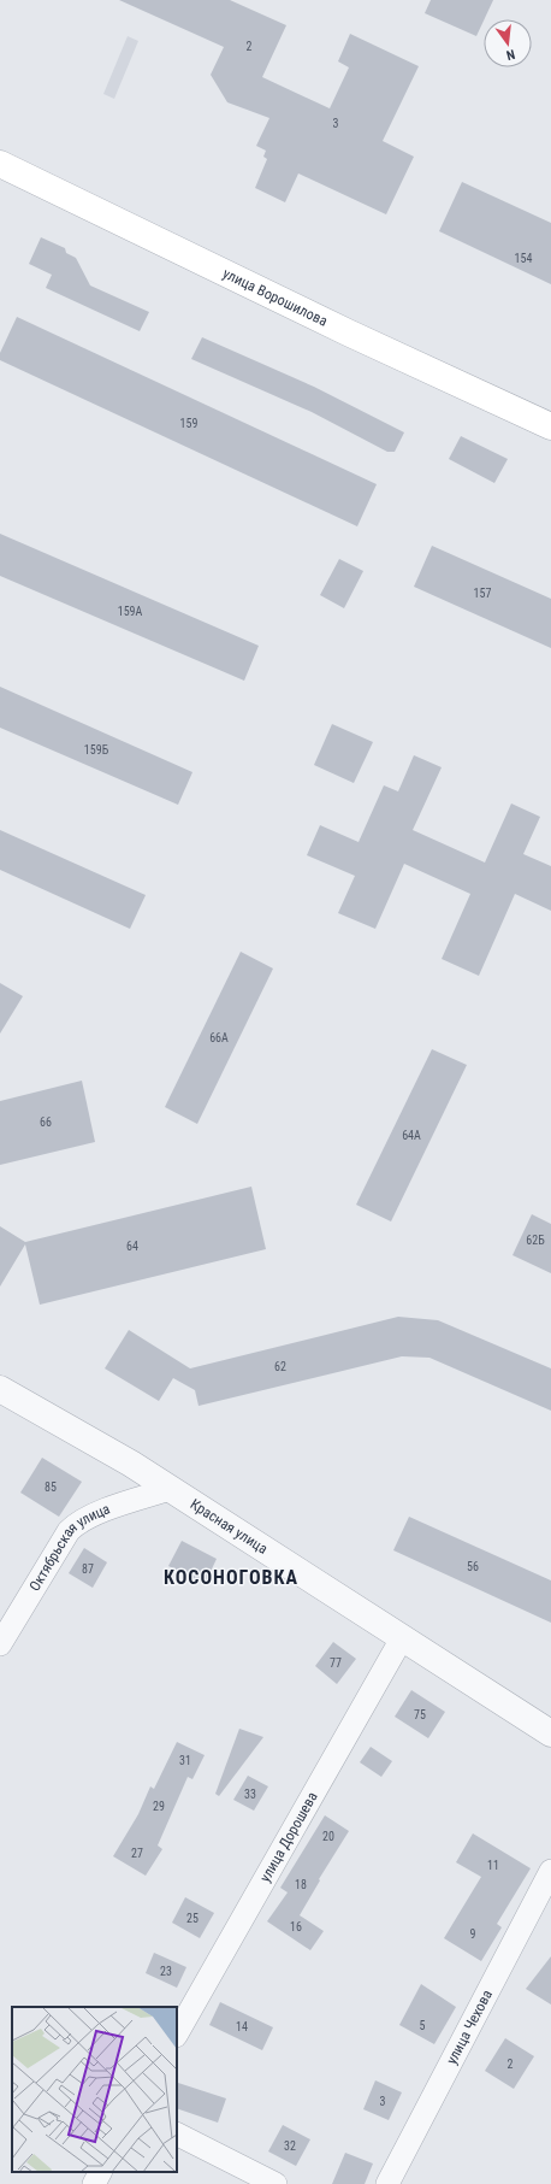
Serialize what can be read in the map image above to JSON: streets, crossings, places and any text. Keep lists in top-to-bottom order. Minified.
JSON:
{"streets":{"main road":["улица Ворошилова"],"street":["Красная улица","Октябрьская улица","улица Дорошева","улица Чехова"]},"crossings":[["Красная улица","Октябрьская улица"],["Красная улица","улица Дорошева"]],"districts":["КОСОНОГОВКА"],"house_numbers":["2","3","154","159","157","159А","159Б","66А","66","64А","62Б","64","62","85","56","87","77","75","31","33","29","20","27","11","18","25","16","9","23","5","14","2","3","32"],"north":"bottom"}
